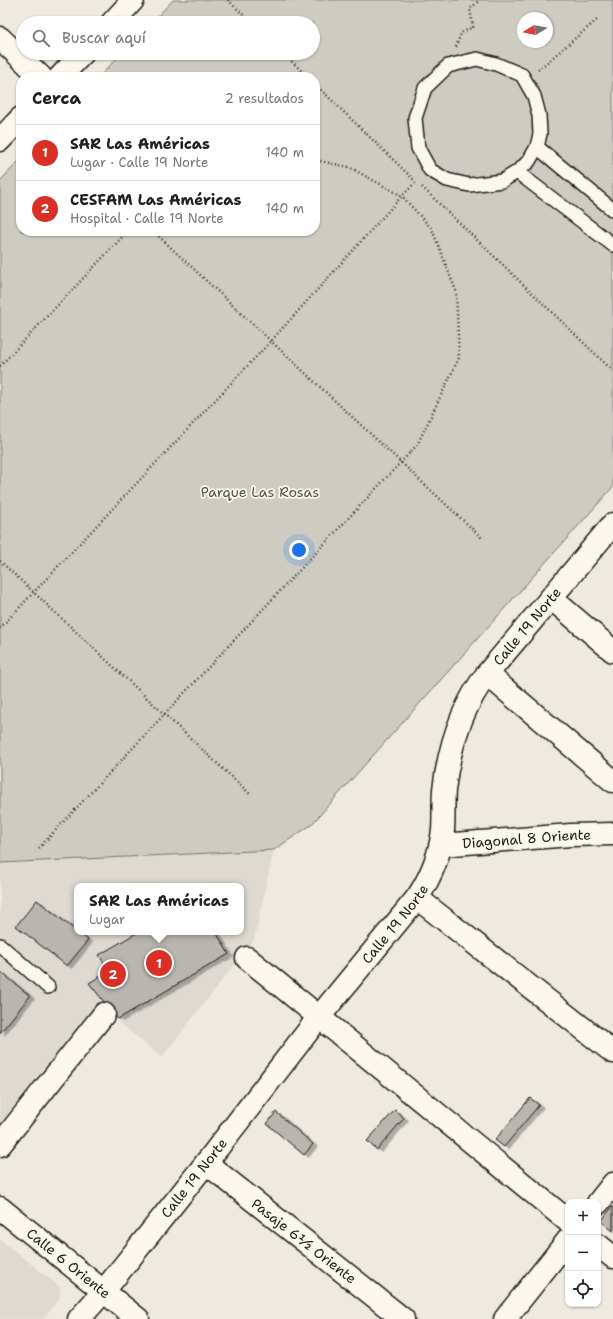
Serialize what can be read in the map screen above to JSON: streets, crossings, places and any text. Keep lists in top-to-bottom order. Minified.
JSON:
{"streets":{"street":["Calle 19 Norte","Diagonal 8 Oriente","Pasaje 6½ Oriente","Calle 6 Oriente"]},"crossings":[["Calle 19 Norte","Diagonal 8 Oriente"],["Calle 19 Norte","Pasaje 6½ Oriente"],["Calle 19 Norte","Calle 6 Oriente"]],"parks":["Parque Las Rosas"],"north":"left","page":{"search":"Buscar aquí","heading":["Cerca","2 resultados"],"list":[{"mark":"1","name":"SAR Las Américas","note":"Lugar · Calle 19 Norte","value":"140 m"},{"mark":"2","name":"CESFAM Las Américas","note":"Hospital · Calle 19 Norte","value":"140 m"}],"popup":["SAR Las Américas","Lugar"],"pins":["1","2"],"map_buttons":["+","−"]}}
